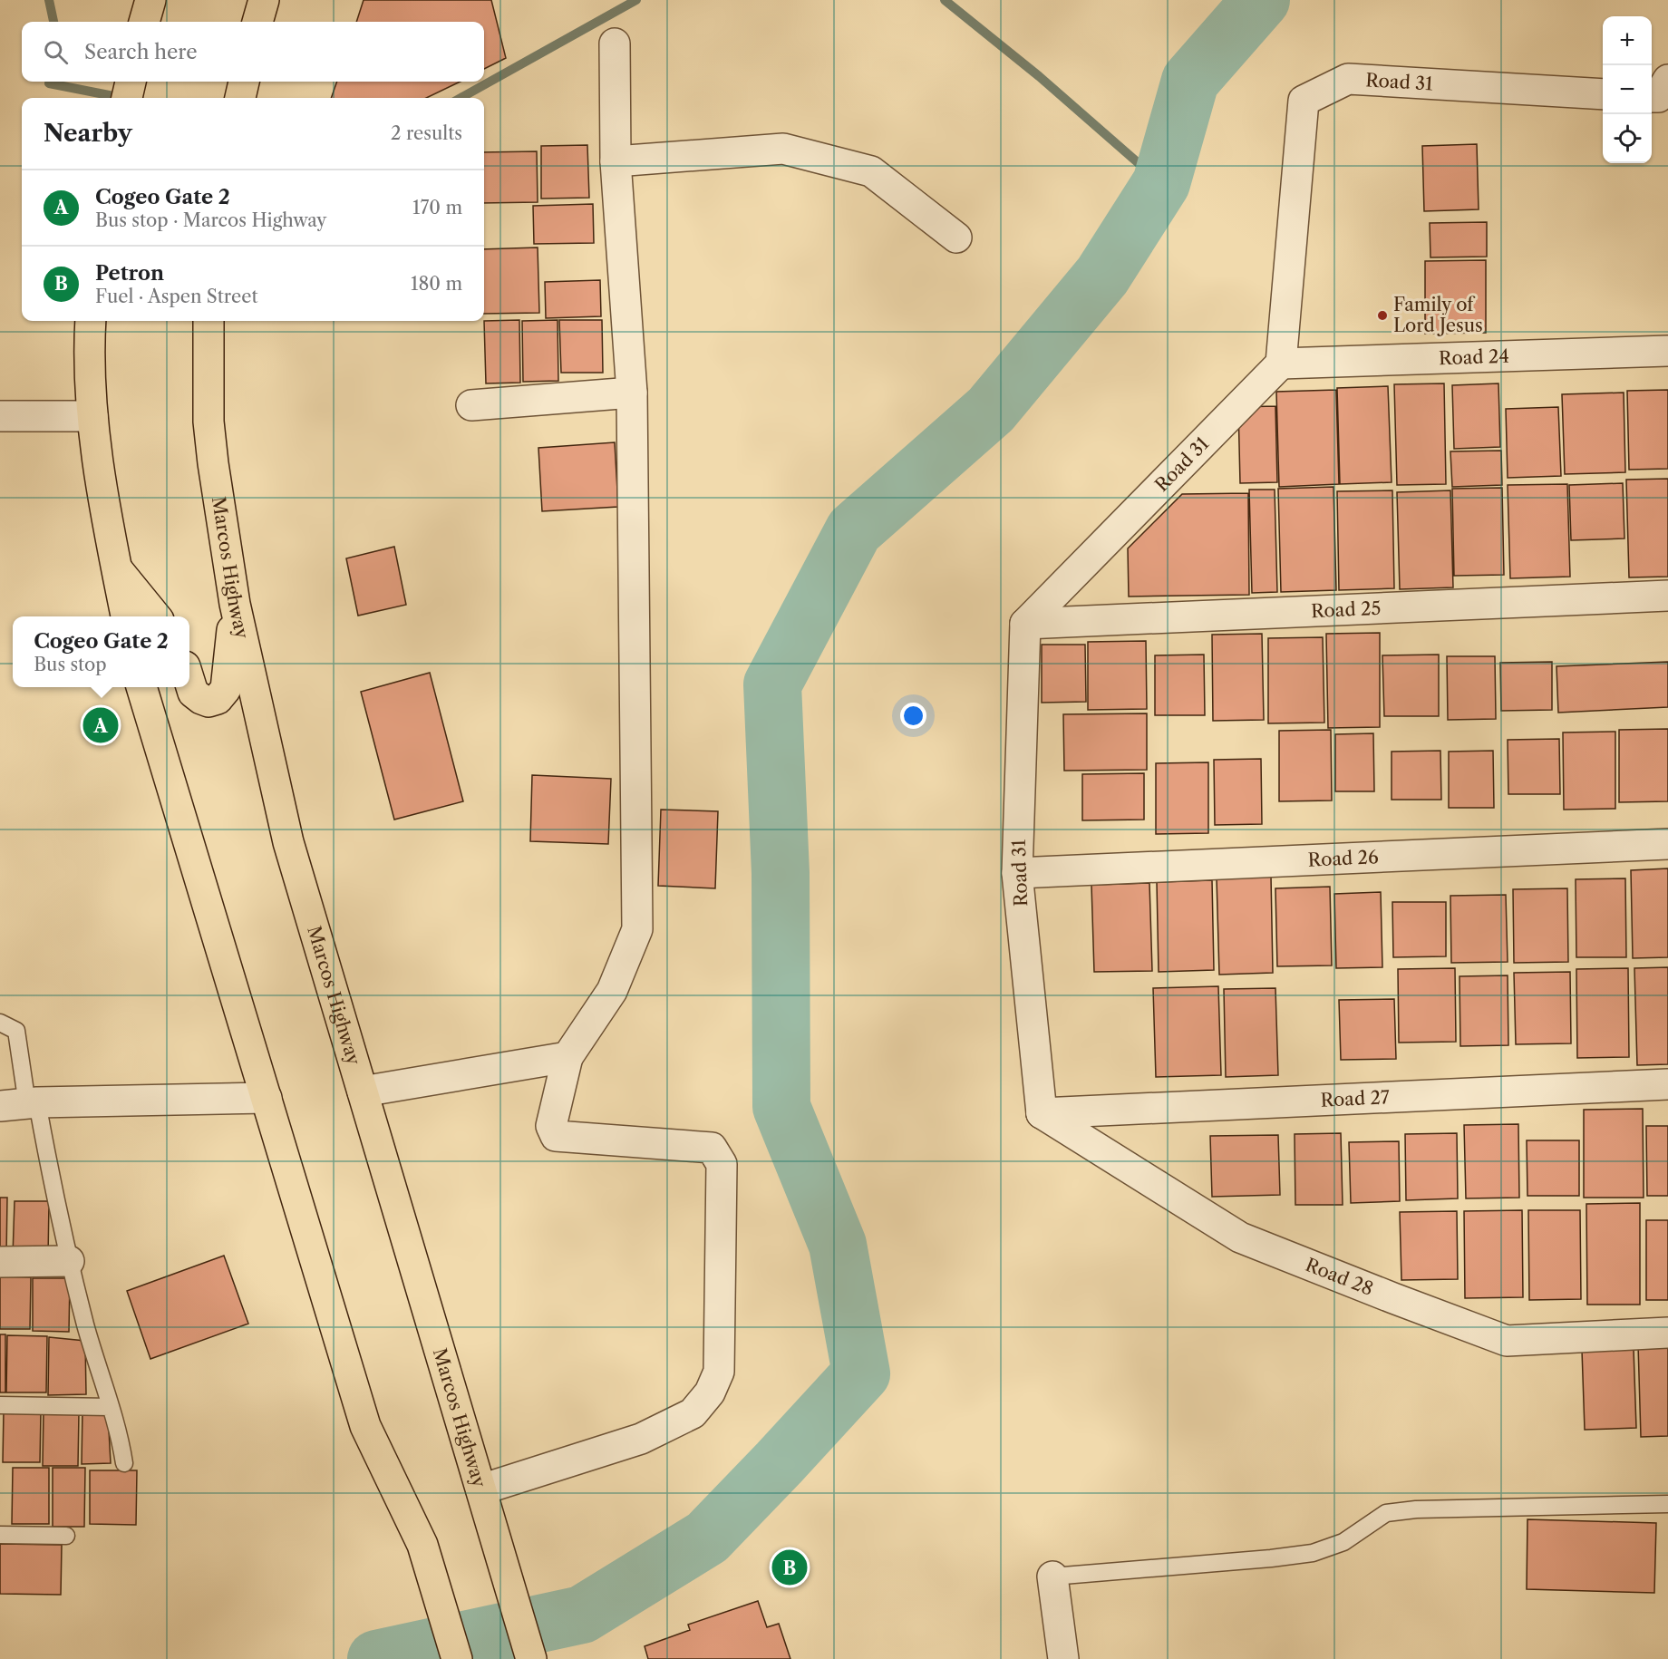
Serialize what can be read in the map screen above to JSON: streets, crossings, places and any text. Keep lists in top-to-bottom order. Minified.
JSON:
{"streets":{"main road":["Marcos Highway"],"street":["Road 31","Road 24","Road 25","Road 26","Road 27","Road 28"]},"crossings":[["Road 31","Road 24"],["Road 31","Road 25"],["Road 31","Road 26"],["Road 31","Road 27"],["Road 31","Road 28"],["Road 27","Road 28"]],"places":["Family of Lord Jesus"],"page":{"map_buttons":["+","−"],"search":"Search here","heading":["Nearby","2 results"],"list":[{"mark":"A","name":"Cogeo Gate 2","note":"Bus stop · Marcos Highway","value":"170 m"},{"mark":"B","name":"Petron","note":"Fuel · Aspen Street","value":"180 m"}],"popup":["Cogeo Gate 2","Bus stop"],"pins":["A","B"]}}
